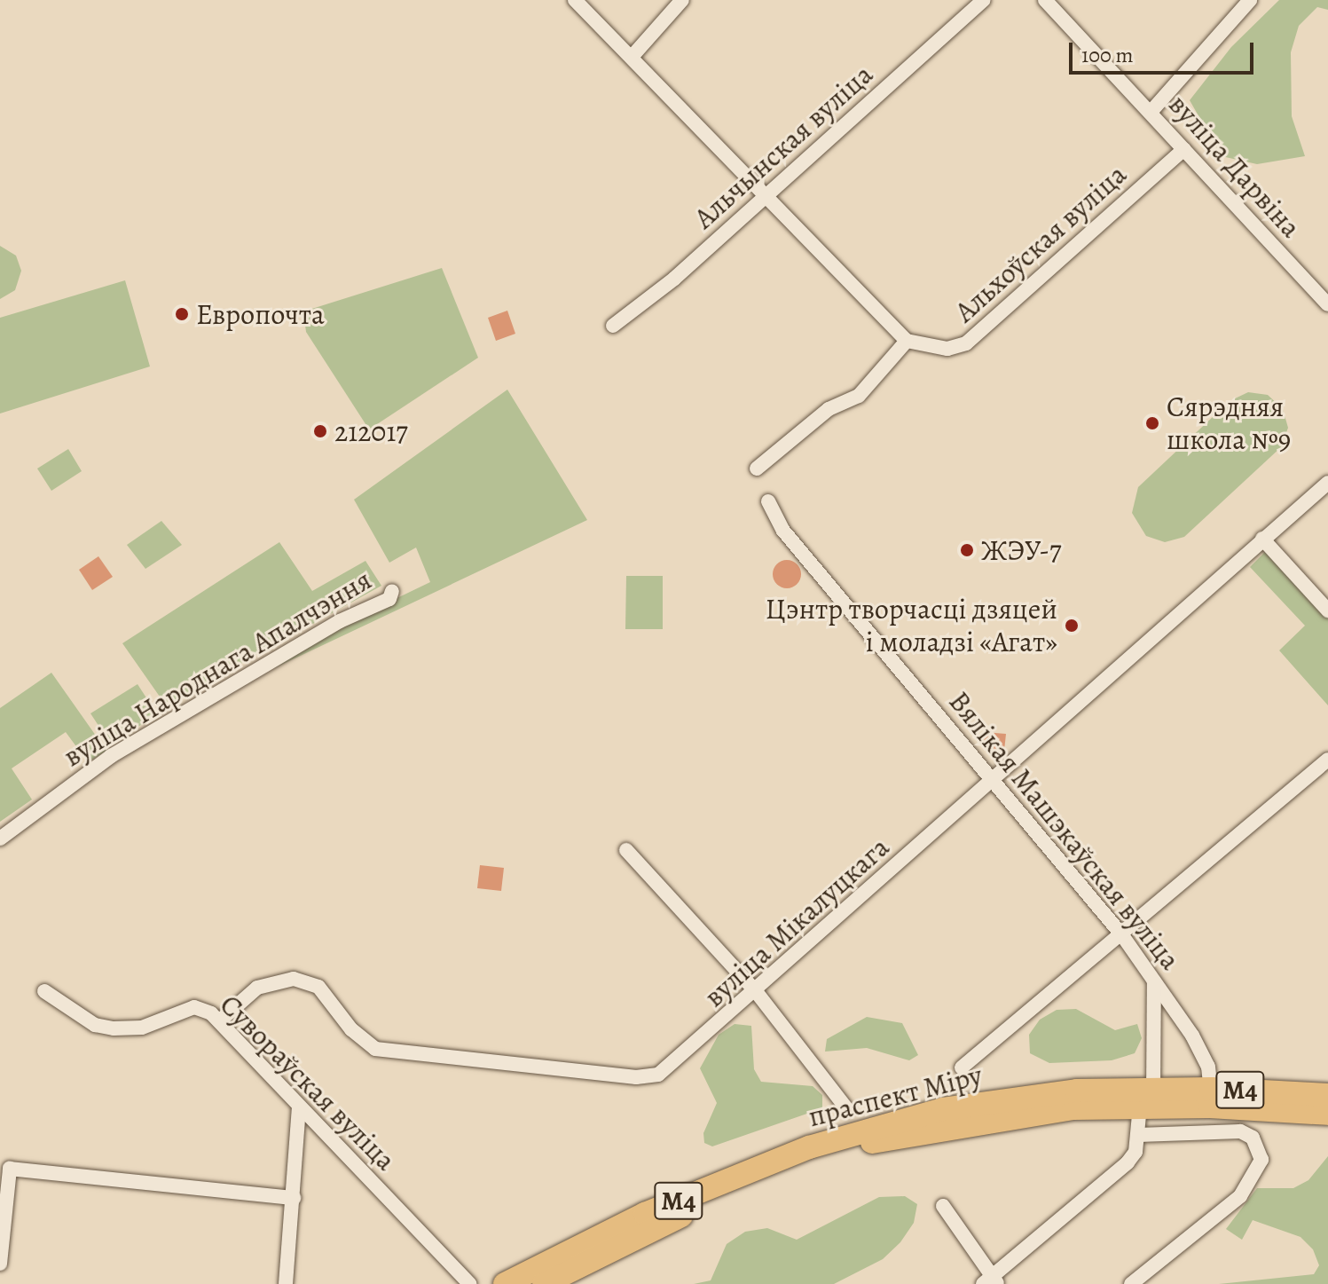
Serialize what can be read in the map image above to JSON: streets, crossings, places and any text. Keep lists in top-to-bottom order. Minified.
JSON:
{"streets":{"main road":["М4","праспект Міру"],"street":["Альчынская вуліца","вуліца Дарвіна","Альхоўская вуліца","вуліца Народнага Апалчэння","Вялікая Машэкаўская вуліца","вуліца Мікалуцкага","Сувораўская вуліца"]},"crossings":[["вуліца Дарвіна","Альхоўская вуліца"],["Вялікая Машэкаўская вуліца","вуліца Мікалуцкага"],["Вялікая Машэкаўская вуліца","праспект Міру"],["вуліца Мікалуцкага","Сувораўская вуліца"]],"places":["Европочта","Сярэдняя школа №9","212017","ЖЭУ-7","Цэнтр творчасці дзяцей і моладзі «Агат»"],"scale_bar":"100 m"}
